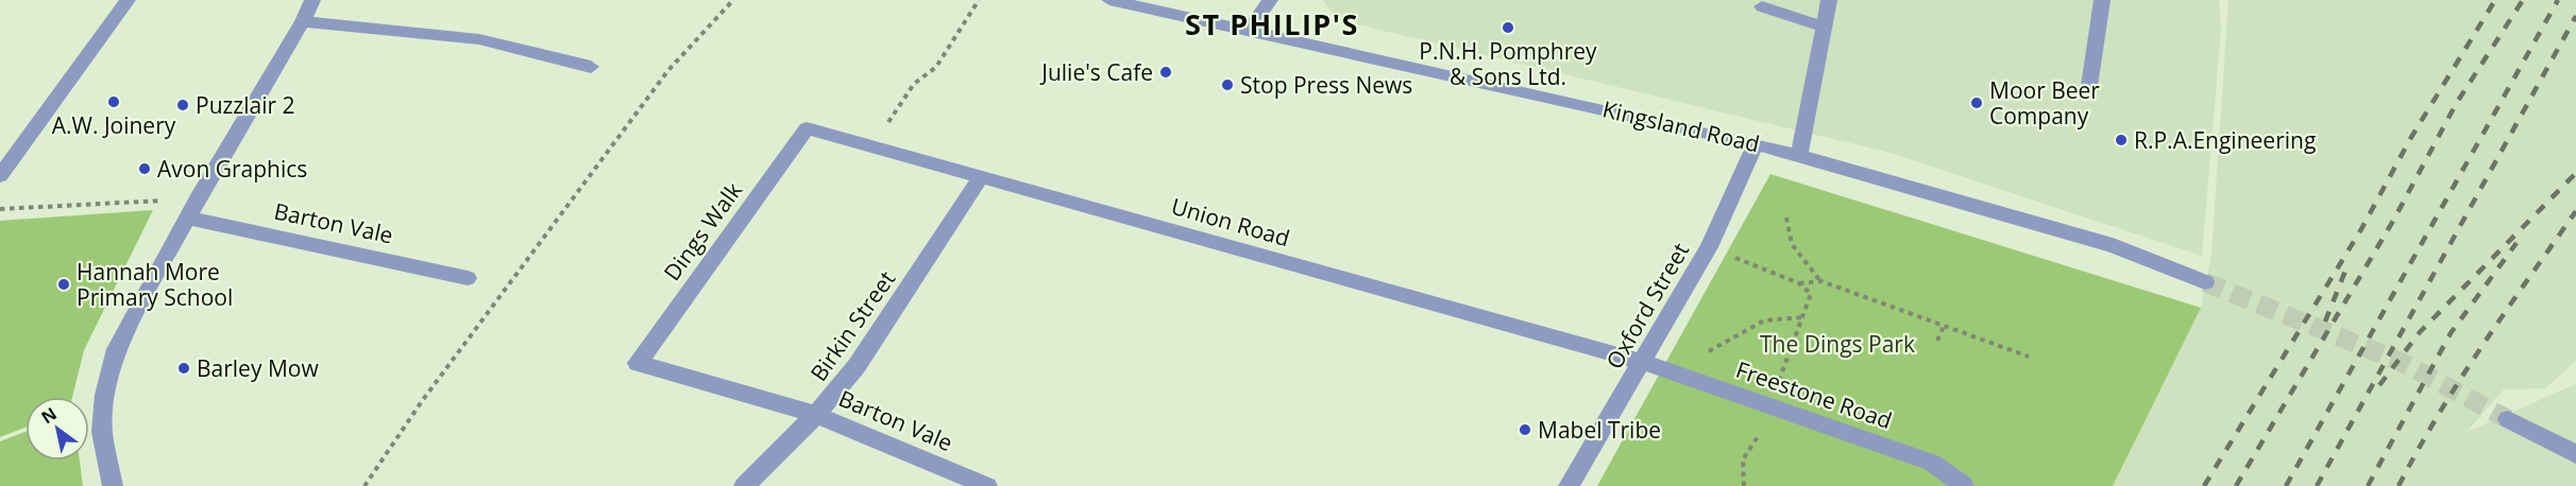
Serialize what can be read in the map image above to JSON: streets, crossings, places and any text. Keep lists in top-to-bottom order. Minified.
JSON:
{"streets":{"street":["Kingsland Road","Union Road","Barton Vale","Dings Walk","Oxford Street","Birkin Street","Freestone Road"]},"crossings":[["Kingsland Road","Oxford Street"],["Union Road","Dings Walk"],["Union Road","Oxford Street"],["Union Road","Birkin Street"],["Union Road","Freestone Road"],["Barton Vale","Dings Walk"],["Barton Vale","Birkin Street"],["Oxford Street","Freestone Road"]],"districts":["ST PHILIP'S"],"parks":["The Dings Park"],"places":["P.N.H. Pomphrey & Sons Ltd.","Julie's Cafe","Stop Press News","A.W. Joinery","Moor Beer Company","Puzzlair 2","R.P.A.Engineering","Avon Graphics","Hannah More Primary School","Barley Mow","Mabel Tribe"],"north":"top left"}
